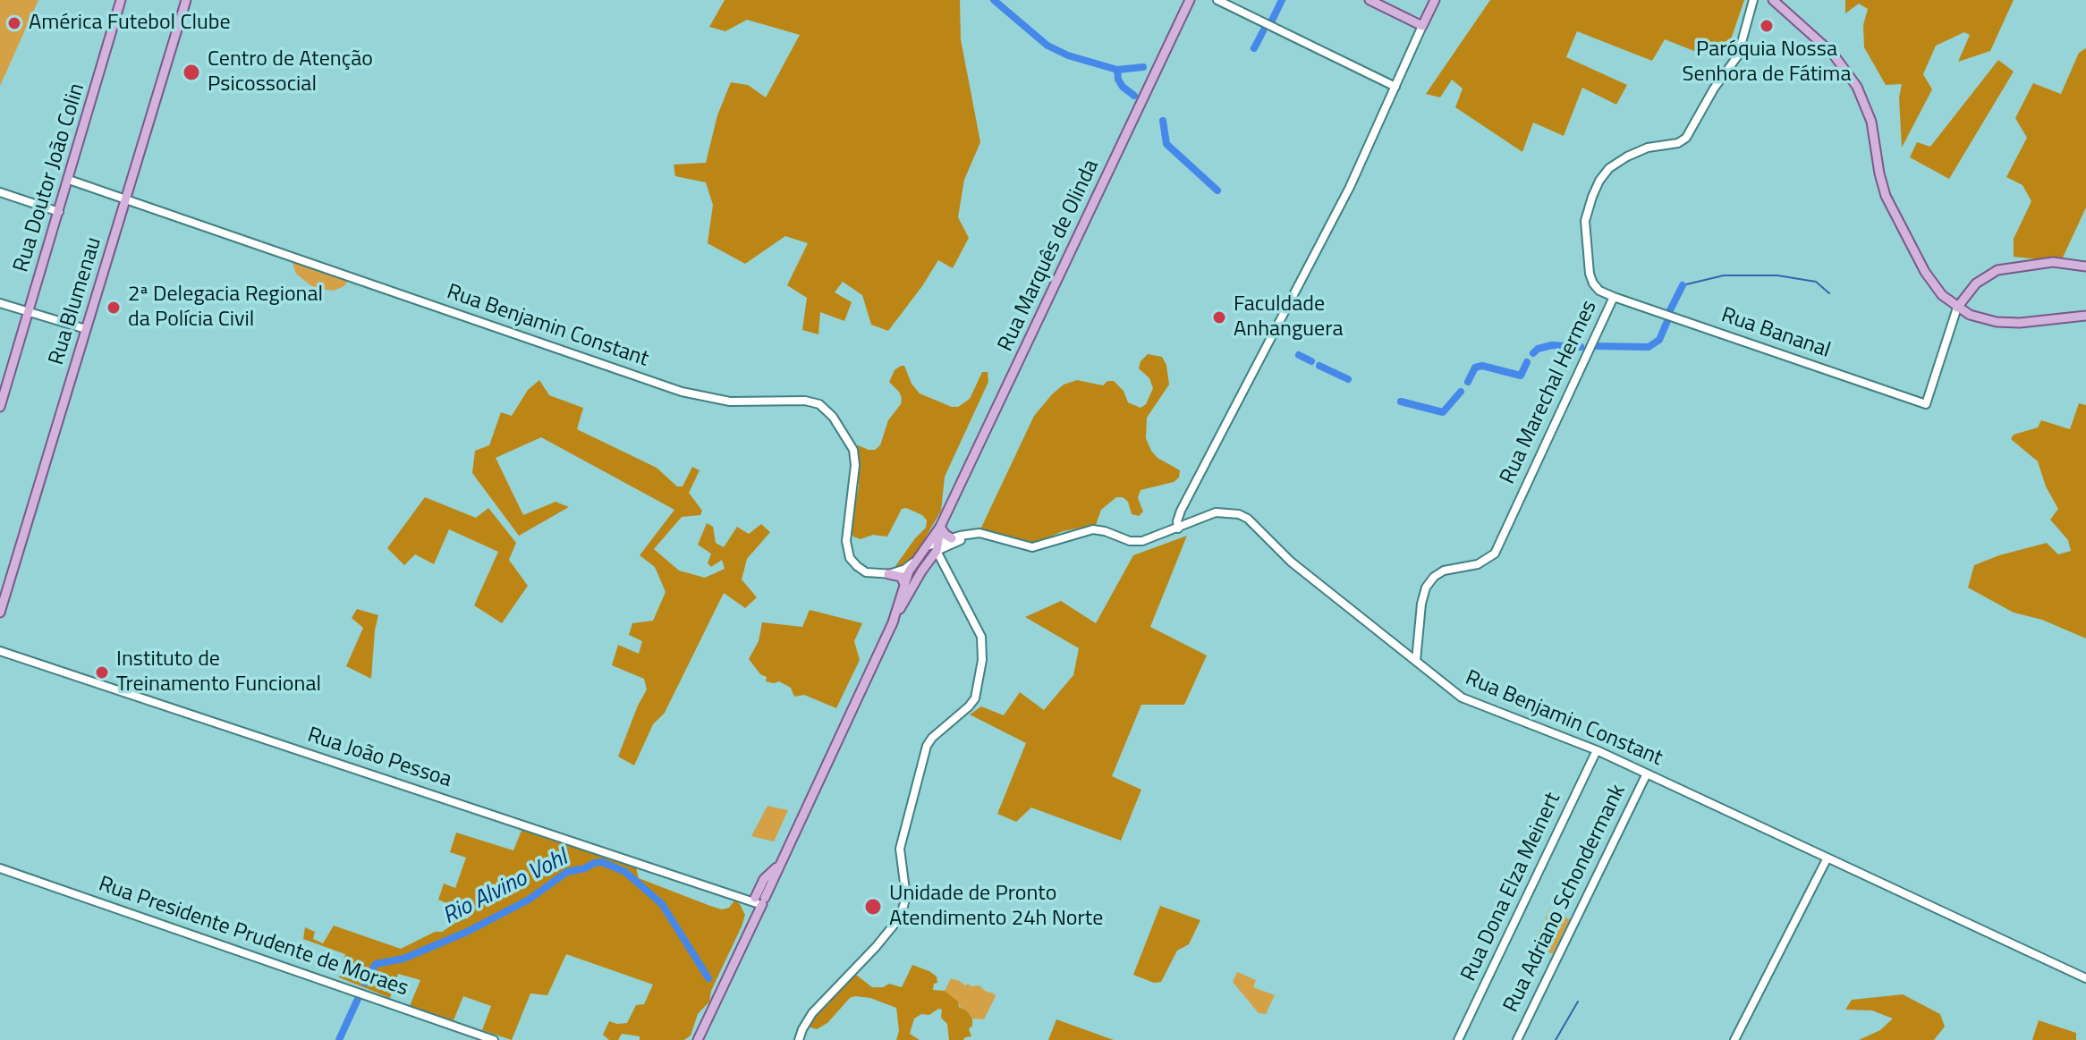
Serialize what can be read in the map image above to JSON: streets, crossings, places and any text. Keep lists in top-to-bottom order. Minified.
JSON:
{"streets":{"main road":["Rua Doutor João Colin","Rua Marquês de Olinda","Rua Blumenau","Rua Benjamin Constant","Rua Bananal","Rua Marechal Hermes","Rua João Pessoa","Rua Dona Elza Meinert","Rua Adriano Schondermank","Rua Presidente Prudente de Moraes"]},"crossings":[["Rua Doutor João Colin","Rua Benjamin Constant"],["Rua Marquês de Olinda","Rua Benjamin Constant"],["Rua Marquês de Olinda","Rua João Pessoa"],["Rua Blumenau","Rua Benjamin Constant"],["Rua Benjamin Constant","Rua Marechal Hermes"],["Rua Benjamin Constant","Rua Dona Elza Meinert"],["Rua Benjamin Constant","Rua Adriano Schondermank"],["Rua Bananal","Rua Marechal Hermes"]],"water":["Rio Alvino Vohl"],"places":["América Futebol Clube","Paróquia Nossa Senhora de Fátima","Centro de Atenção Psicossocial","2ª Delegacia Regional da Polícia Civil","Faculdade Anhanguera","Instituto de Treinamento Funcional","Unidade de Pronto Atendimento 24h Norte"]}
